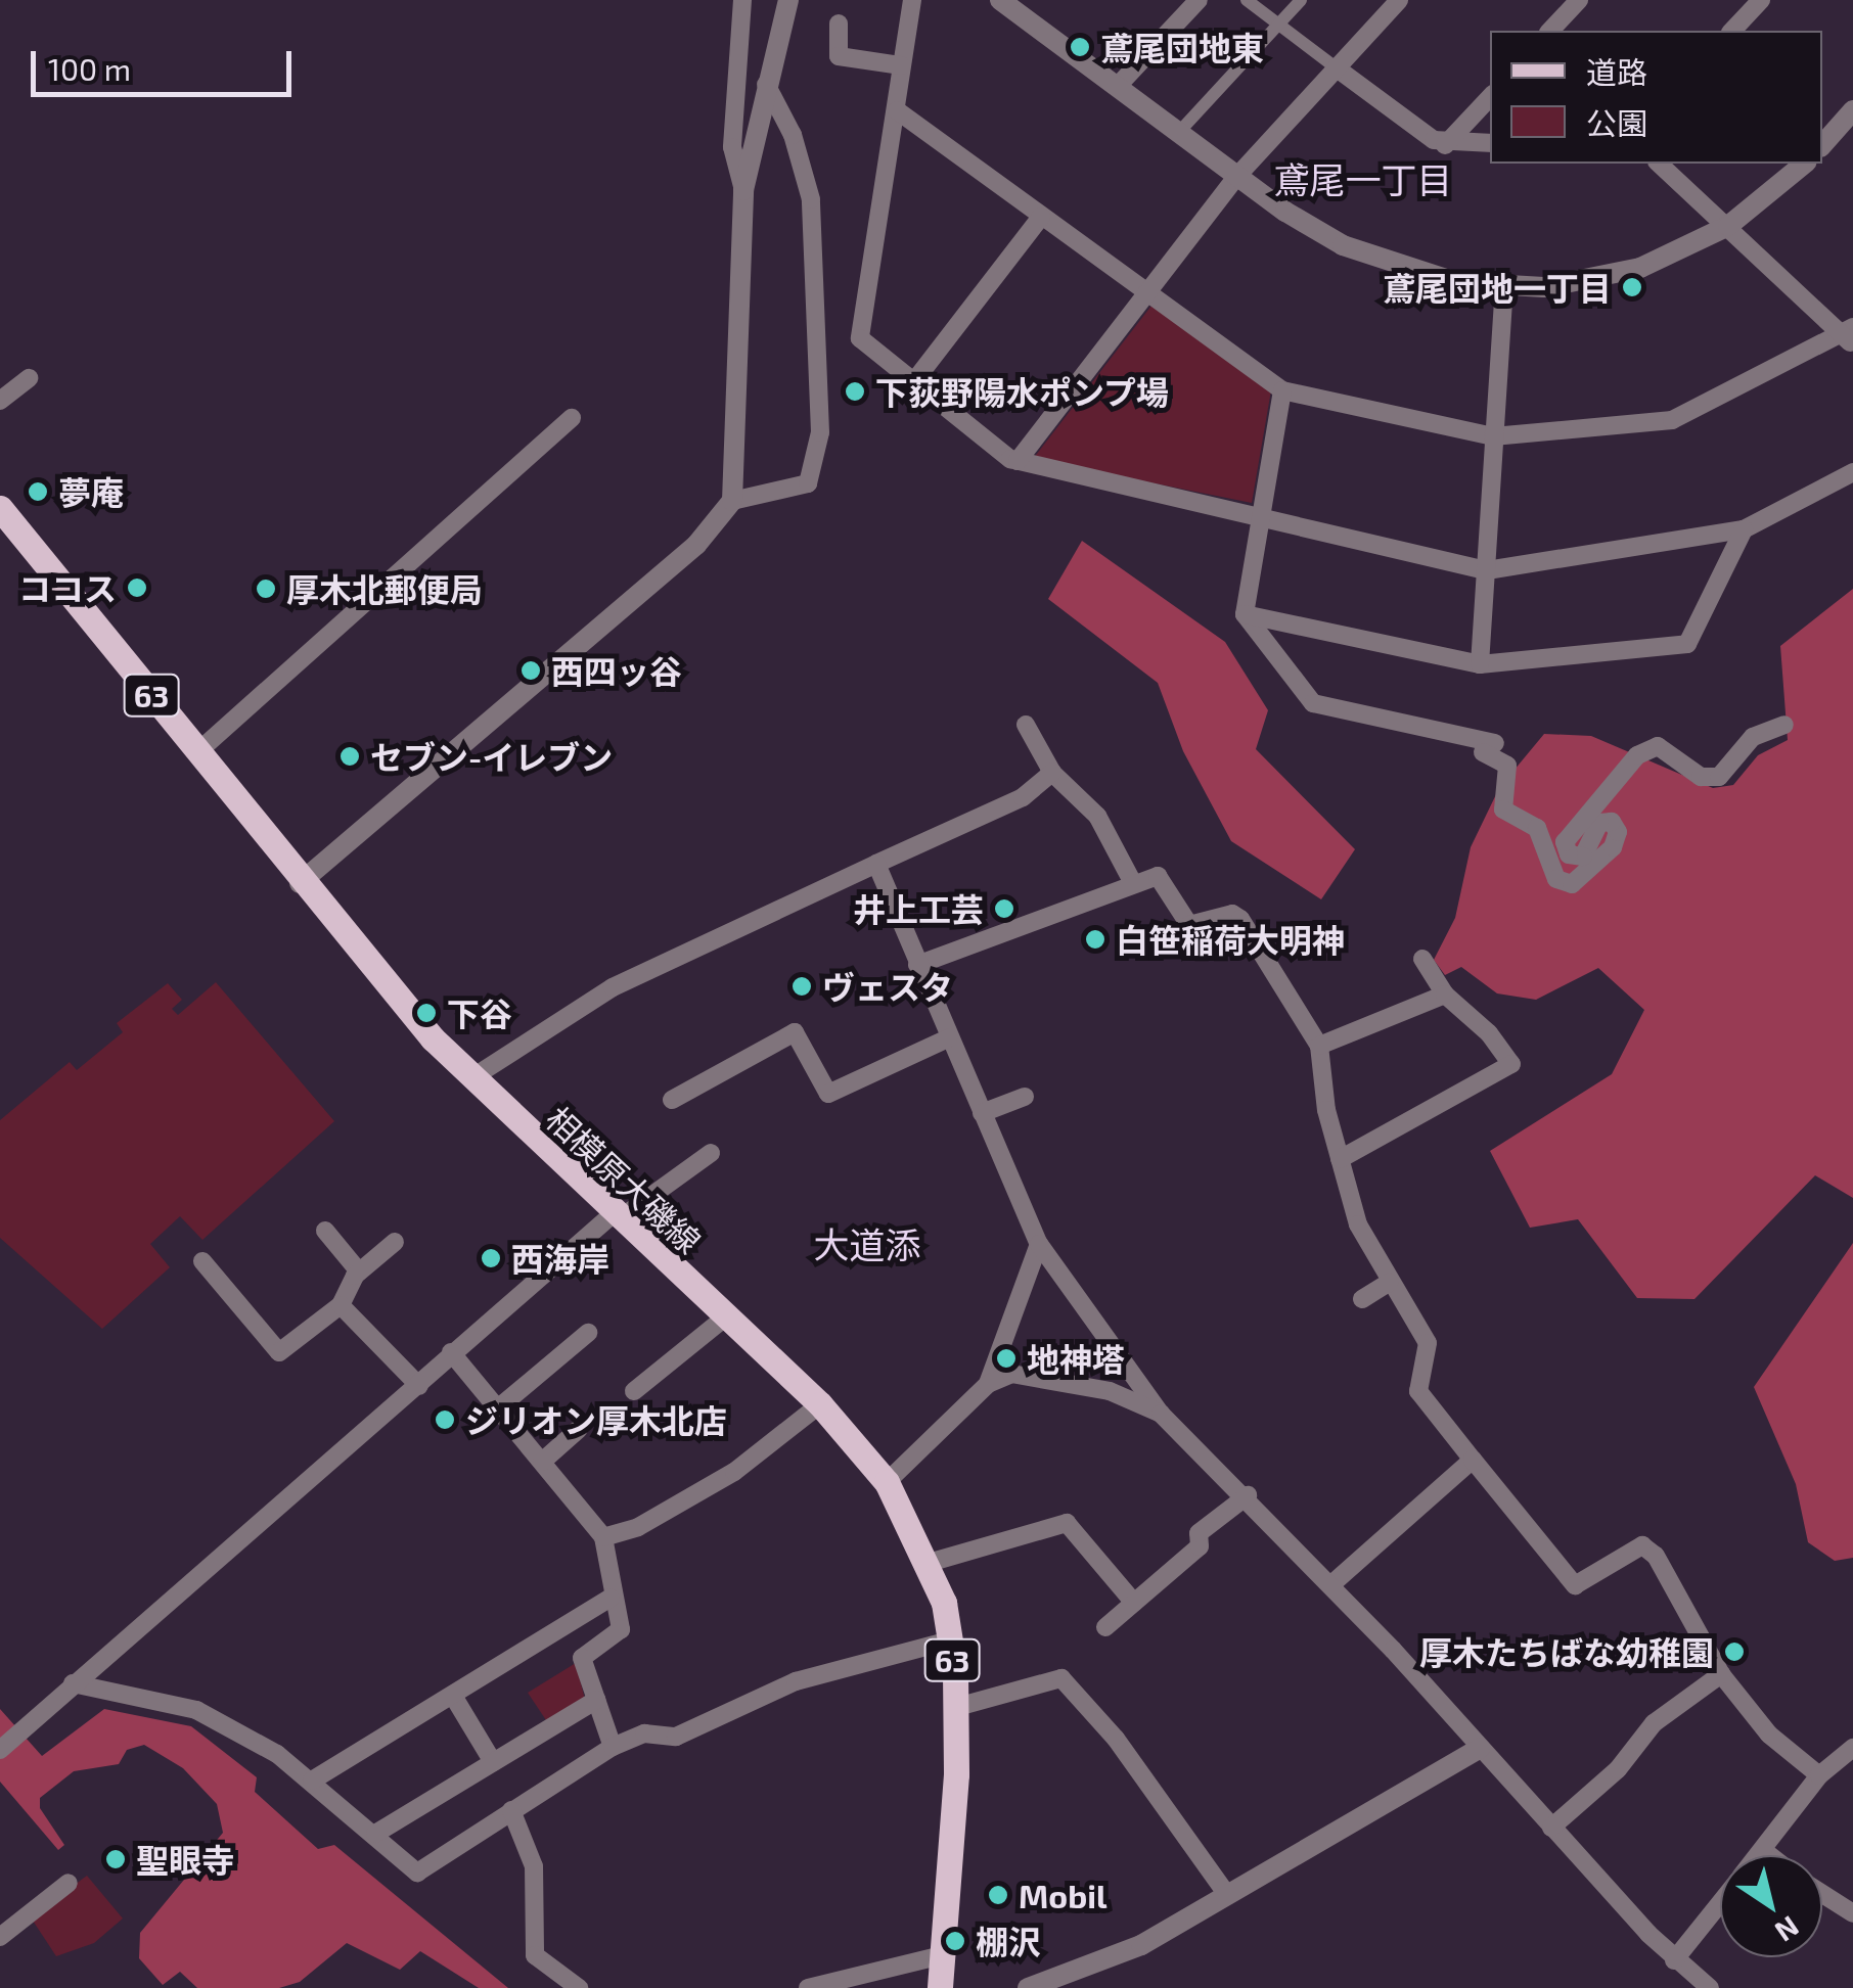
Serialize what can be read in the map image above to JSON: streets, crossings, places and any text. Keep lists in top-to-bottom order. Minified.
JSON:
{"streets":{"main road":["63","相模原大磯線"]},"districts":["鳶尾一丁目","大道添"],"places":["鳶尾団地東","鳶尾団地一丁目","下荻野陽水ポンプ場","夢庵","ココス","厚木北郵便局","西四ッ谷","セブン-イレブン","井上工芸","白笹稲荷大明神","ヴェスタ","下谷","西海岸","地神塔","ジリオン厚木北店","厚木たちばな幼稚園","聖眼寺","Mobil","棚沢"],"legend":["道路","公園"],"scale_bar":"100 m","north":"bottom right"}
